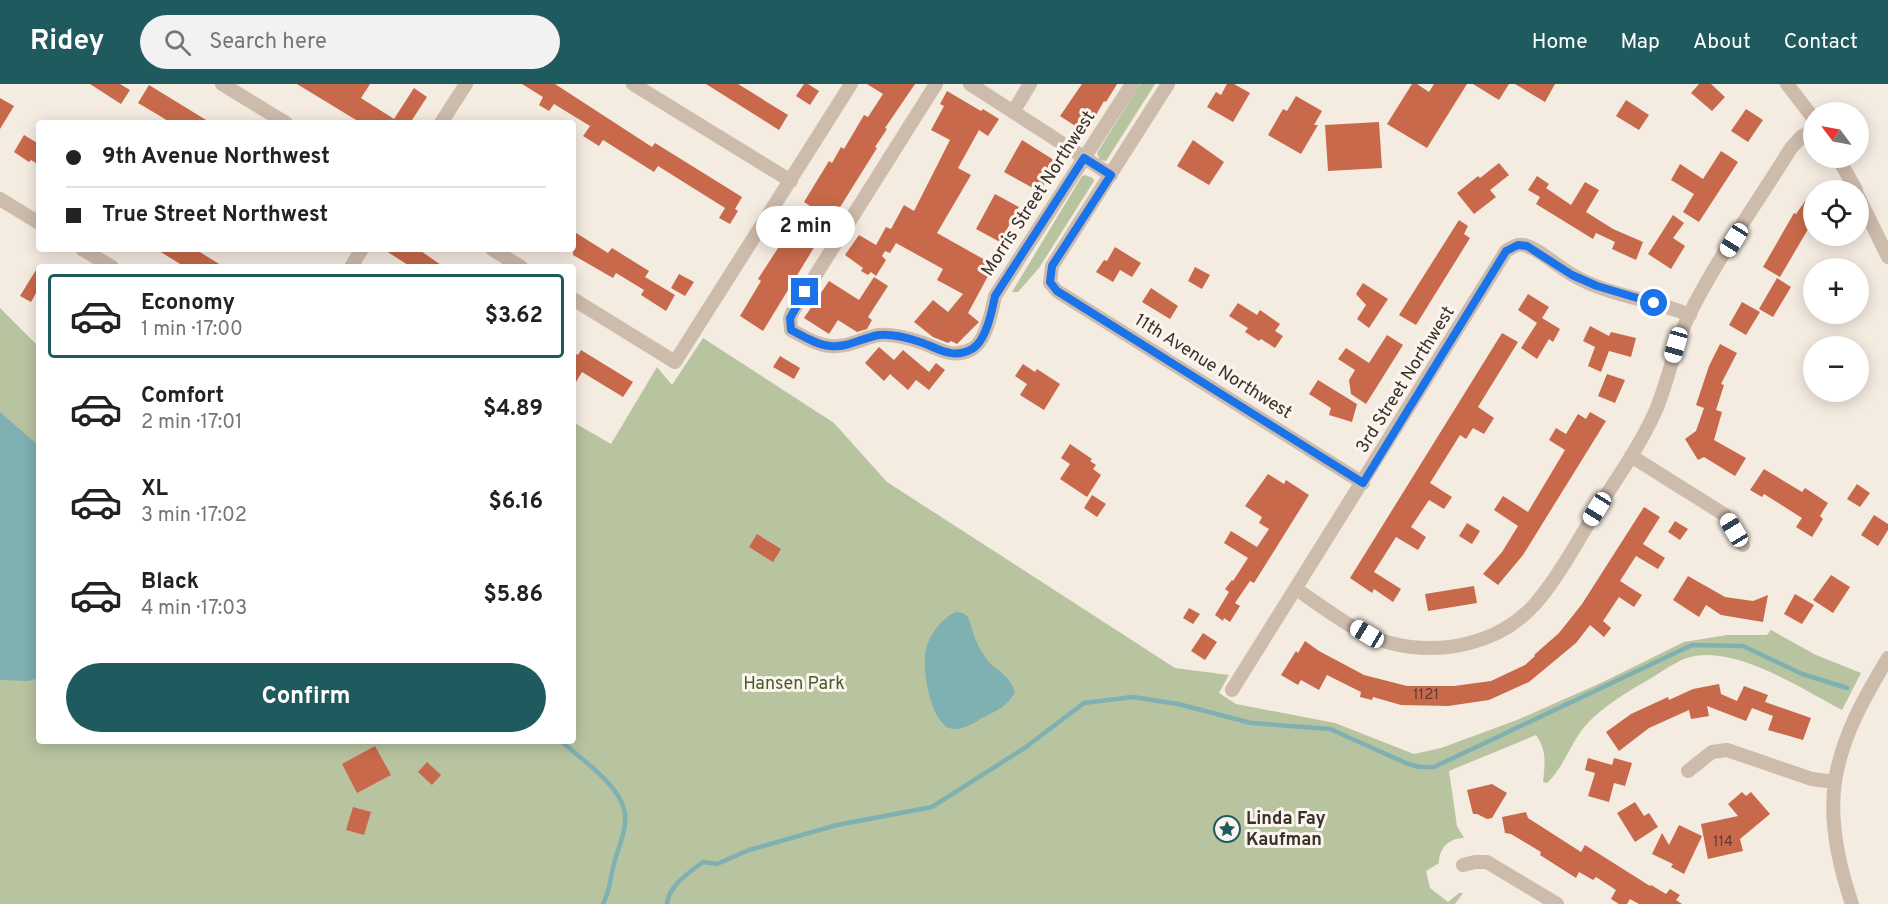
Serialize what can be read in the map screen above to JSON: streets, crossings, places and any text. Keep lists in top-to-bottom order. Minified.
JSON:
{"streets":{"street":["Morris Street Northwest","11th Avenue Northwest","3rd Street Northwest"]},"crossings":[["11th Avenue Northwest","3rd Street Northwest"]],"parks":["Hansen Park"],"places":{"place":["Linda Fay Kaufman"]},"house_numbers":["1121","114"],"north":"top left","page":{"header":"Ridey","search":"Search here","nav":["Home","Map","About","Contact"],"map_buttons":["+","−"],"banner":["9th Avenue Northwest","True Street Northwest"],"bubble":"2 min","list":[{"name":"Economy","note":"1 min · 17:00","value":"$3.62"},{"name":"Comfort","note":"2 min · 17:01","value":"$4.89"},{"name":"XL","note":"3 min · 17:02","value":"$6.16"},{"name":"Black","note":"4 min · 17:03","value":"$5.86"}],"buttons":"Confirm"}}
